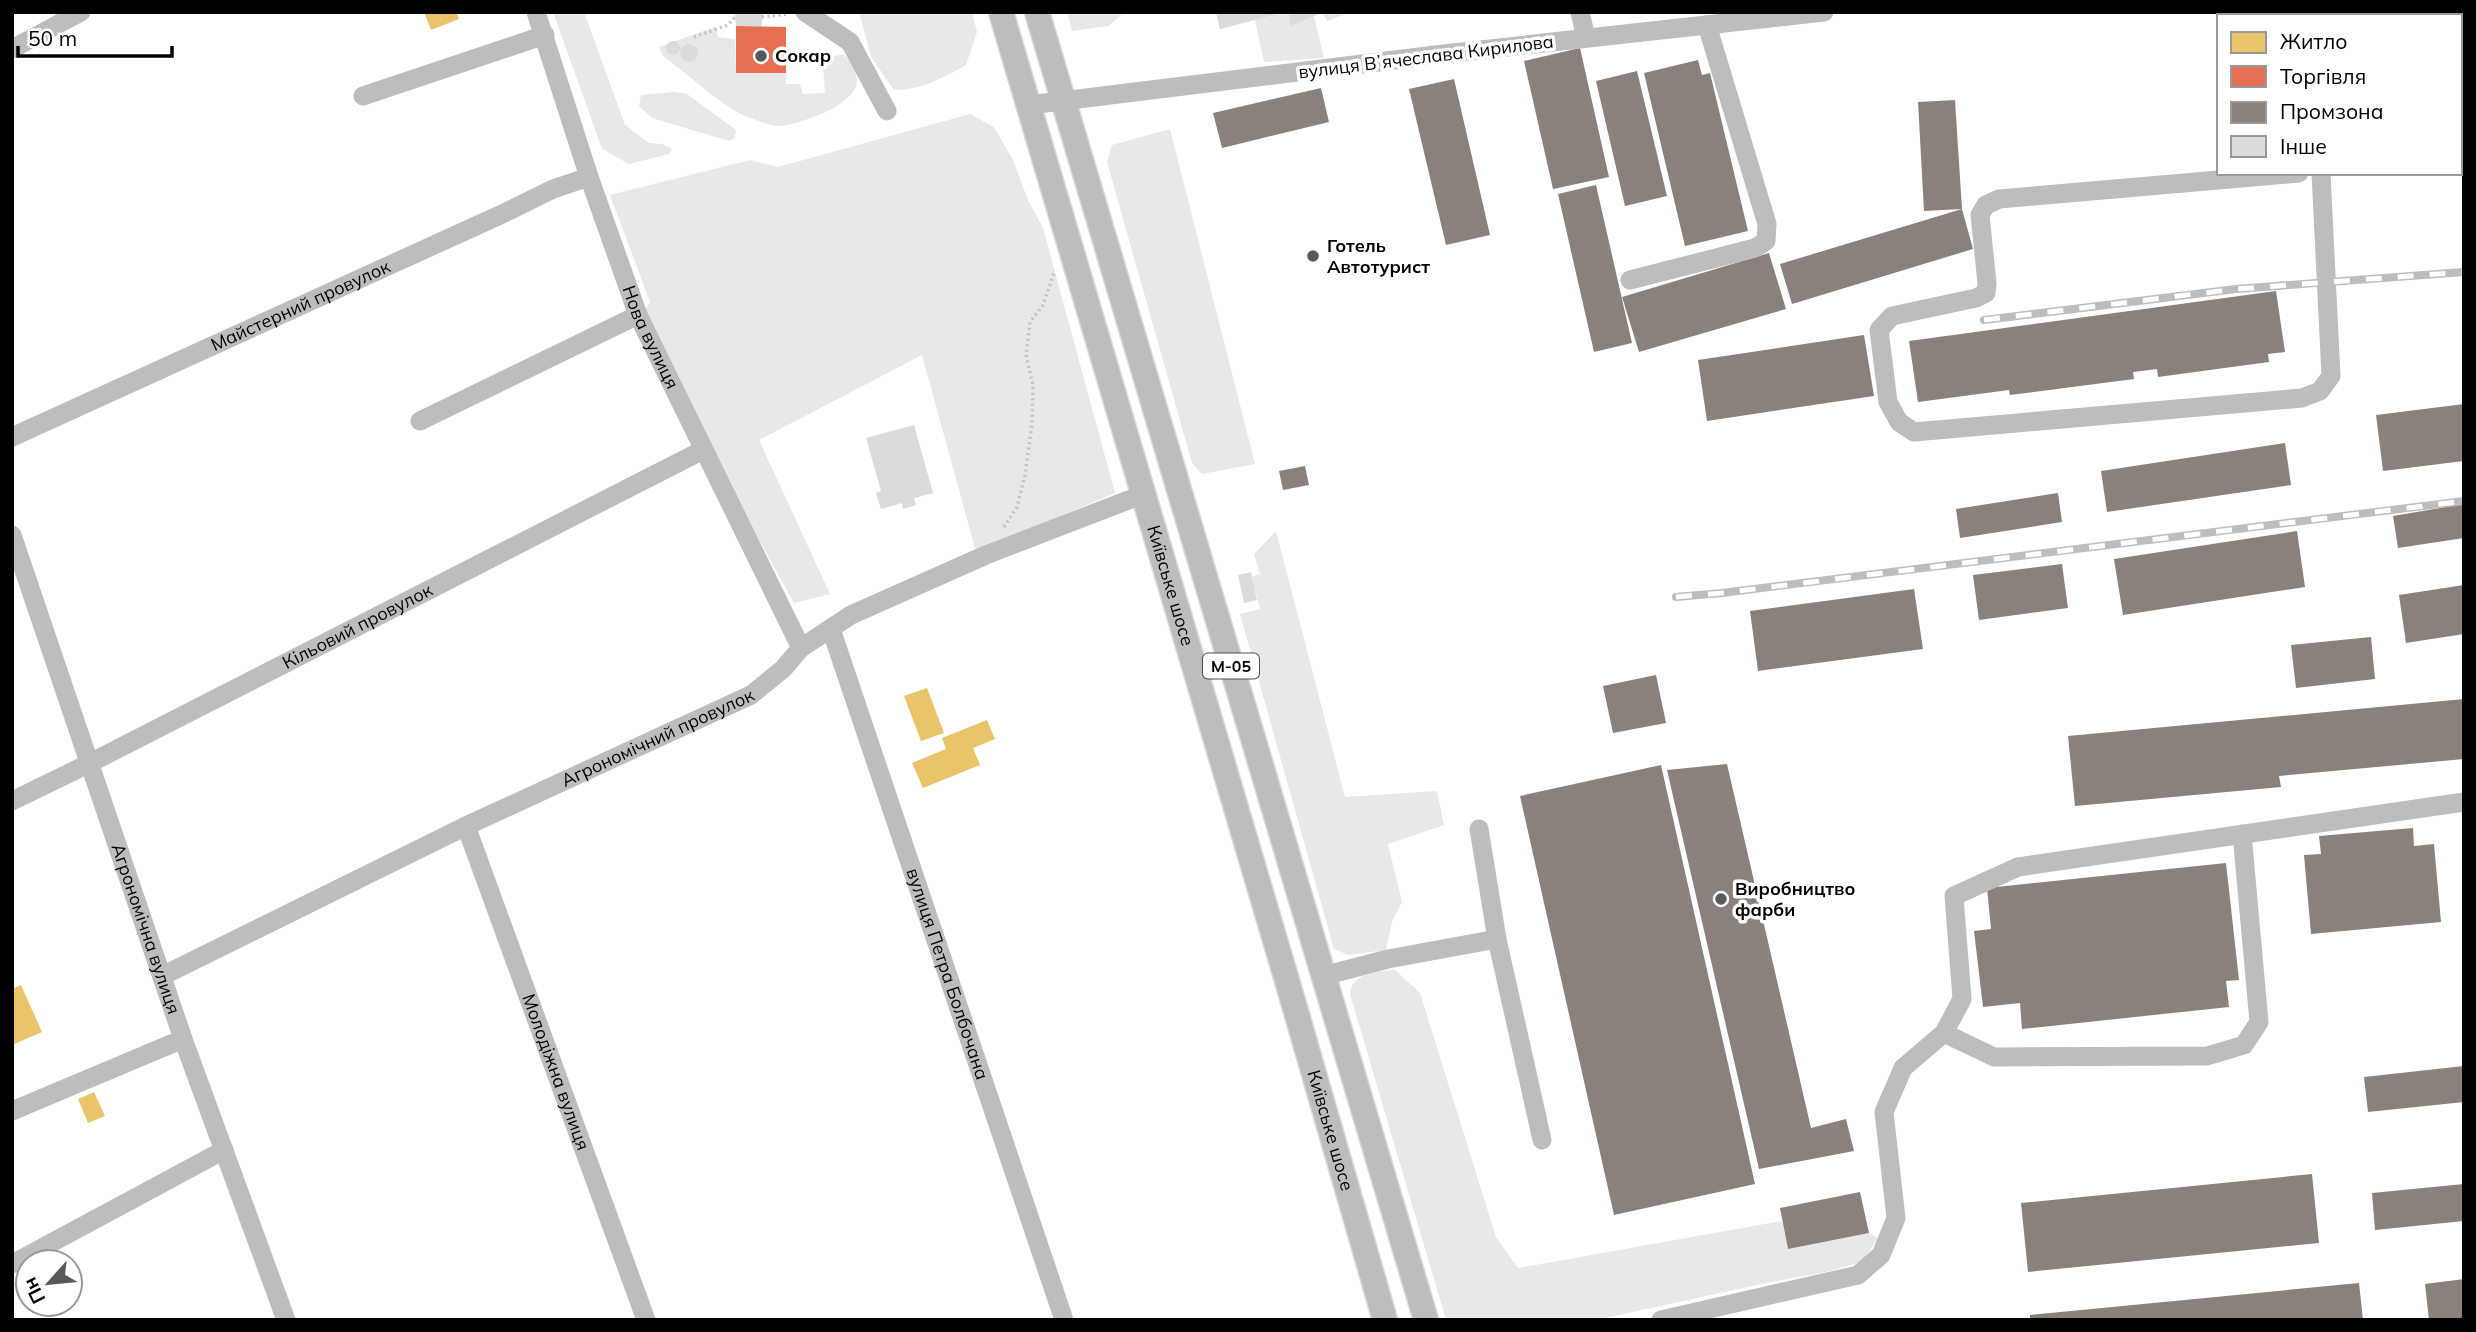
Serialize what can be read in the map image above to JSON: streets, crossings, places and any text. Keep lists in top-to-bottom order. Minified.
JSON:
{"streets":{"main road":["Київське шосе","М-05"],"street":["вулиця Вʼячеслава Кирилова","Майстерний провулок","Нова вулиця","Кільовий провулок","Агрономічний провулок","Агрономічна вулиця","вулиця Петра Болбочана","Молодіжна вулиця"]},"crossings":[["вулиця Вʼячеслава Кирилова","Київське шосе"],["вулиця Вʼячеслава Кирилова","М-05"],["Майстерний провулок","Нова вулиця"],["Нова вулиця","Кільовий провулок"],["Нова вулиця","Агрономічний провулок"],["Київське шосе","Агрономічний провулок"],["Кільовий провулок","Агрономічна вулиця"],["Агрономічний провулок","Агрономічна вулиця"],["Агрономічний провулок","вулиця Петра Болбочана"],["Агрономічний провулок","Молодіжна вулиця"]],"places":["Сокар","Готель Автотурист","Виробництво фарби"],"legend":["Житло","Торгівля","Промзона","Інше"],"scale_bar":"50 m","north":"bottom left"}
